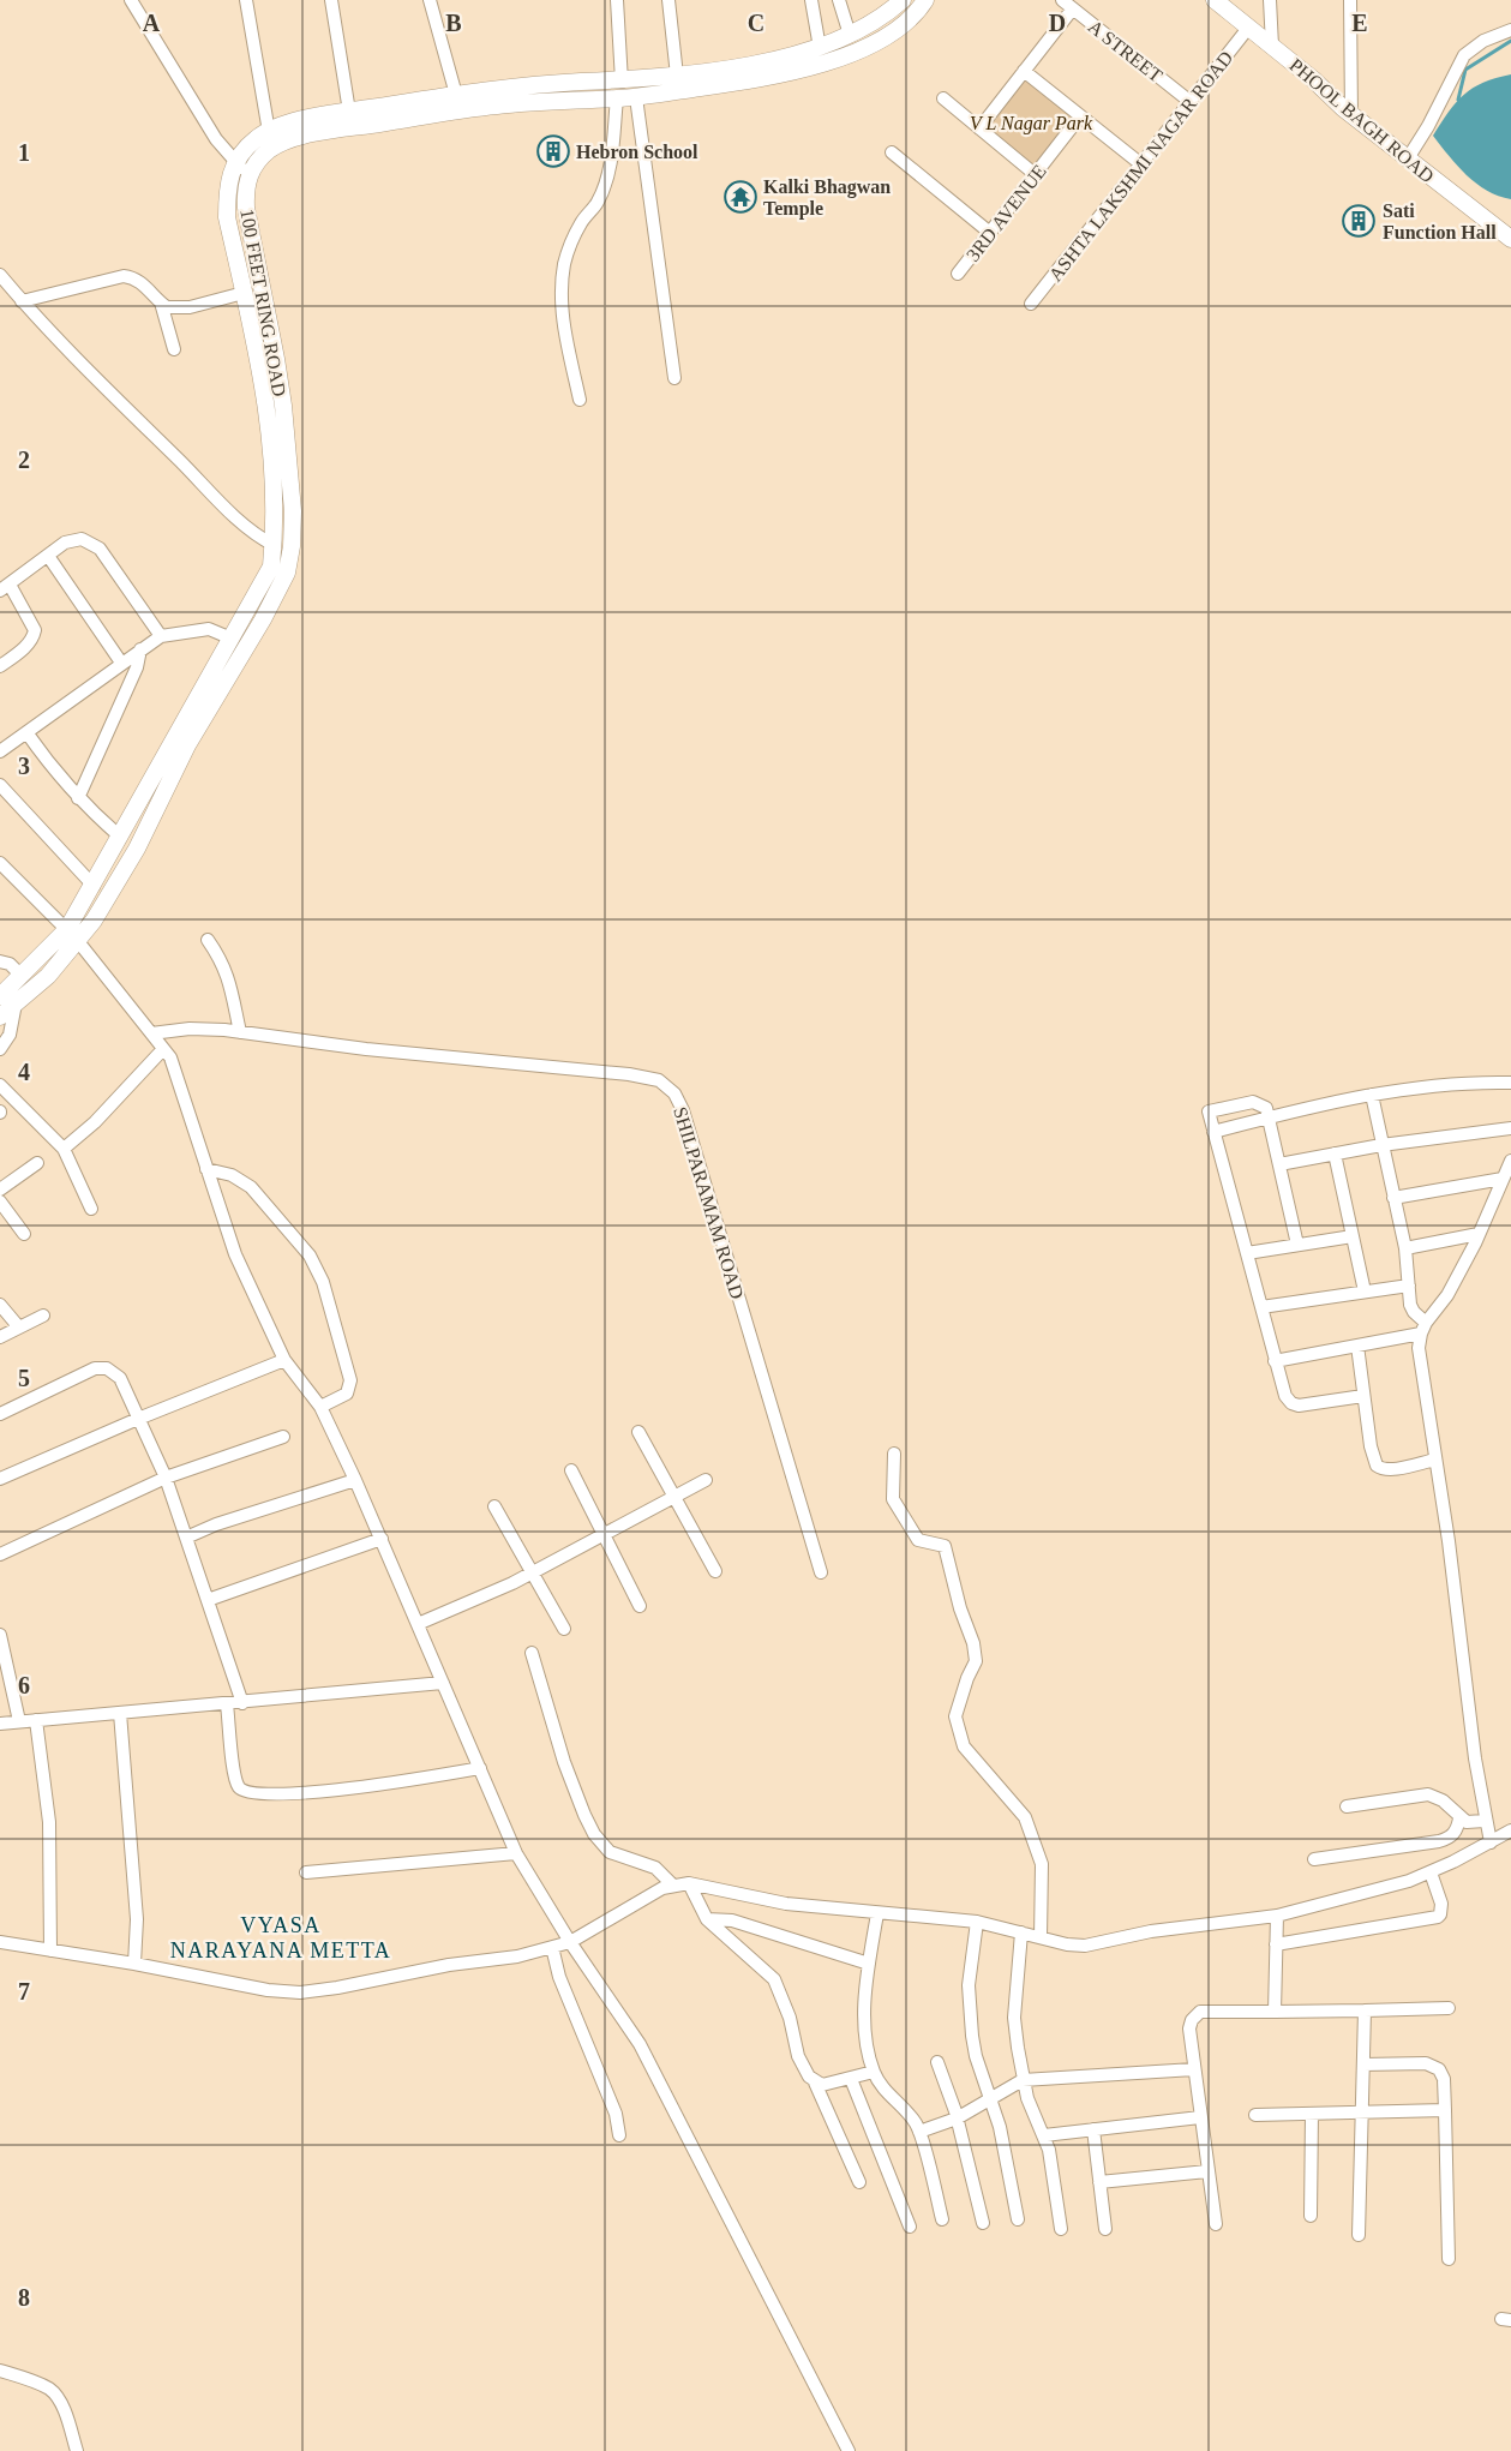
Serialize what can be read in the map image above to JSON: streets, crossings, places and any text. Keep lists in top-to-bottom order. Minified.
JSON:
{"streets":{"main road":["PHOOL BAGH ROAD","100 FEET RING ROAD"],"street":["A STREET","ASHTA LAKSHMI NAGAR ROAD","3RD AVENUE","SHILPARAMAM ROAD"]},"crossings":[["A STREET","ASHTA LAKSHMI NAGAR ROAD"],["PHOOL BAGH ROAD","ASHTA LAKSHMI NAGAR ROAD"]],"districts":["VYASA NARAYANA METTA"],"parks":["V L Nagar Park"],"places":{"building":["Hebron School","Sati Function Hall"],"temple":["Kalki Bhagwan Temple"]},"grid":{"columns":["A","B","C","D","E"],"rows":["1","2","3","4","5","6","7","8"]}}
